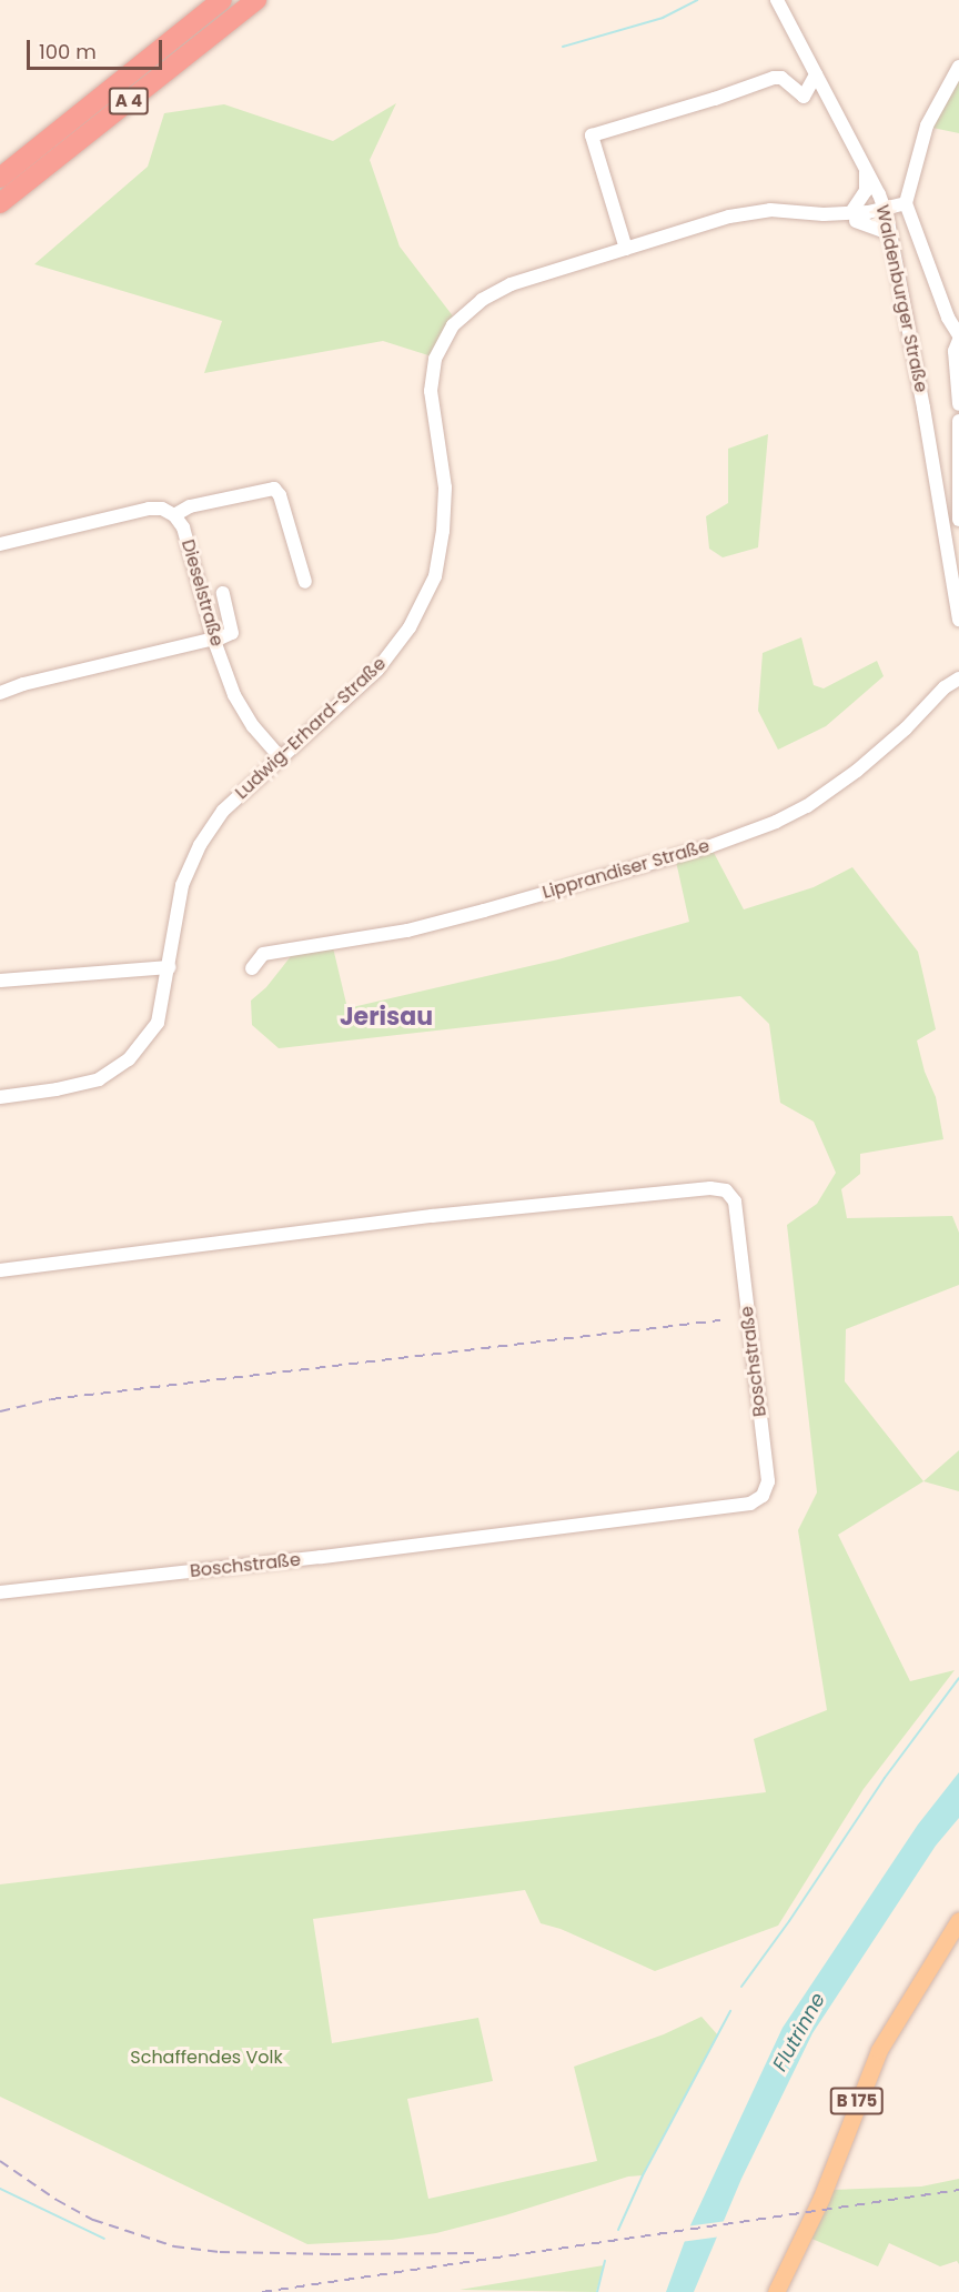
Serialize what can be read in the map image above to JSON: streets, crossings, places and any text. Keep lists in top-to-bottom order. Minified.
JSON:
{"streets":{"highway":["A 4"],"main road":["B 175"],"street":["Waldenburger Straße","Dieselstraße","Ludwig-Erhard-Straße","Lipprandiser Straße","Boschstraße"]},"crossings":[["Waldenburger Straße","Ludwig-Erhard-Straße"],["Dieselstraße","Ludwig-Erhard-Straße"]],"districts":["Jerisau"],"water":["Flutrinne"],"parks":["Schaffendes Volk"],"scale_bar":"100 m"}
